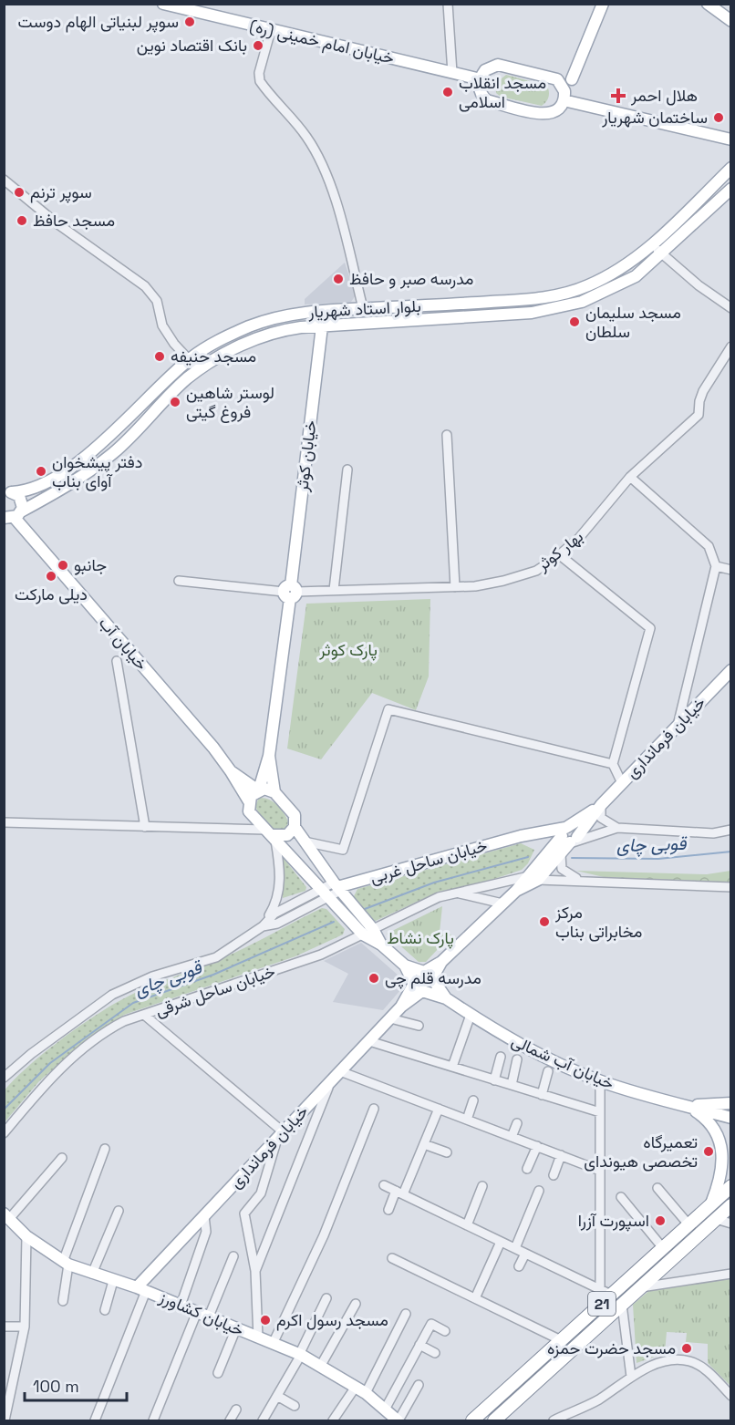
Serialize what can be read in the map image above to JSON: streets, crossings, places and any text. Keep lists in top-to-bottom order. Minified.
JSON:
{"streets":{"highway":["21"],"main road":["خیابان امام خمینی (ره)","بلوار استاد شهریار","خیابان کوثر","خیابان آب","خیابان فرمانداری","خیابان ساحل غربی","خیابان آب شمالی","خیابان کشاورز"],"street":["بهار کوثر","خیابان ساحل شرقی"]},"crossings":[["بلوار استاد شهریار","خیابان کوثر"],["بلوار استاد شهریار","خیابان آب"],["خیابان کوثر","بهار کوثر"],["خیابان کوثر","خیابان آب"],["خیابان فرمانداری","خیابان ساحل غربی"],["خیابان فرمانداری","خیابان ساحل شرقی"],["خیابان فرمانداری","خیابان آب شمالی"],["خیابان فرمانداری","خیابان کشاورز"]],"water":["قوبی چای"],"parks":["پارک کوثر","پارک نشاط"],"places":{"other":["سوپر لبنیاتی الهام دوست","بانک اقتصاد نوین","مسجد انقلاب اسلامی","ساختمان شهریار","سوپر ترنم","مسجد حافظ","مدرسه صبر و حافظ","مسجد سلیمان سلطان","مسجد حنیفه","لوستر شاهین فروغ گیتی","دفتر پیشخوان آوای بناب","جانبو","دیلی مارکت","مرکز مخابراتی بناب","مدرسه قلم چی","تعمیرگاه تخصصی هیوندای","اسپورت آزرا","مسجد رسول اکرم","مسجد حضرت حمزه"],"health":["هلال احمر"]},"scale_bar":"100 m"}
